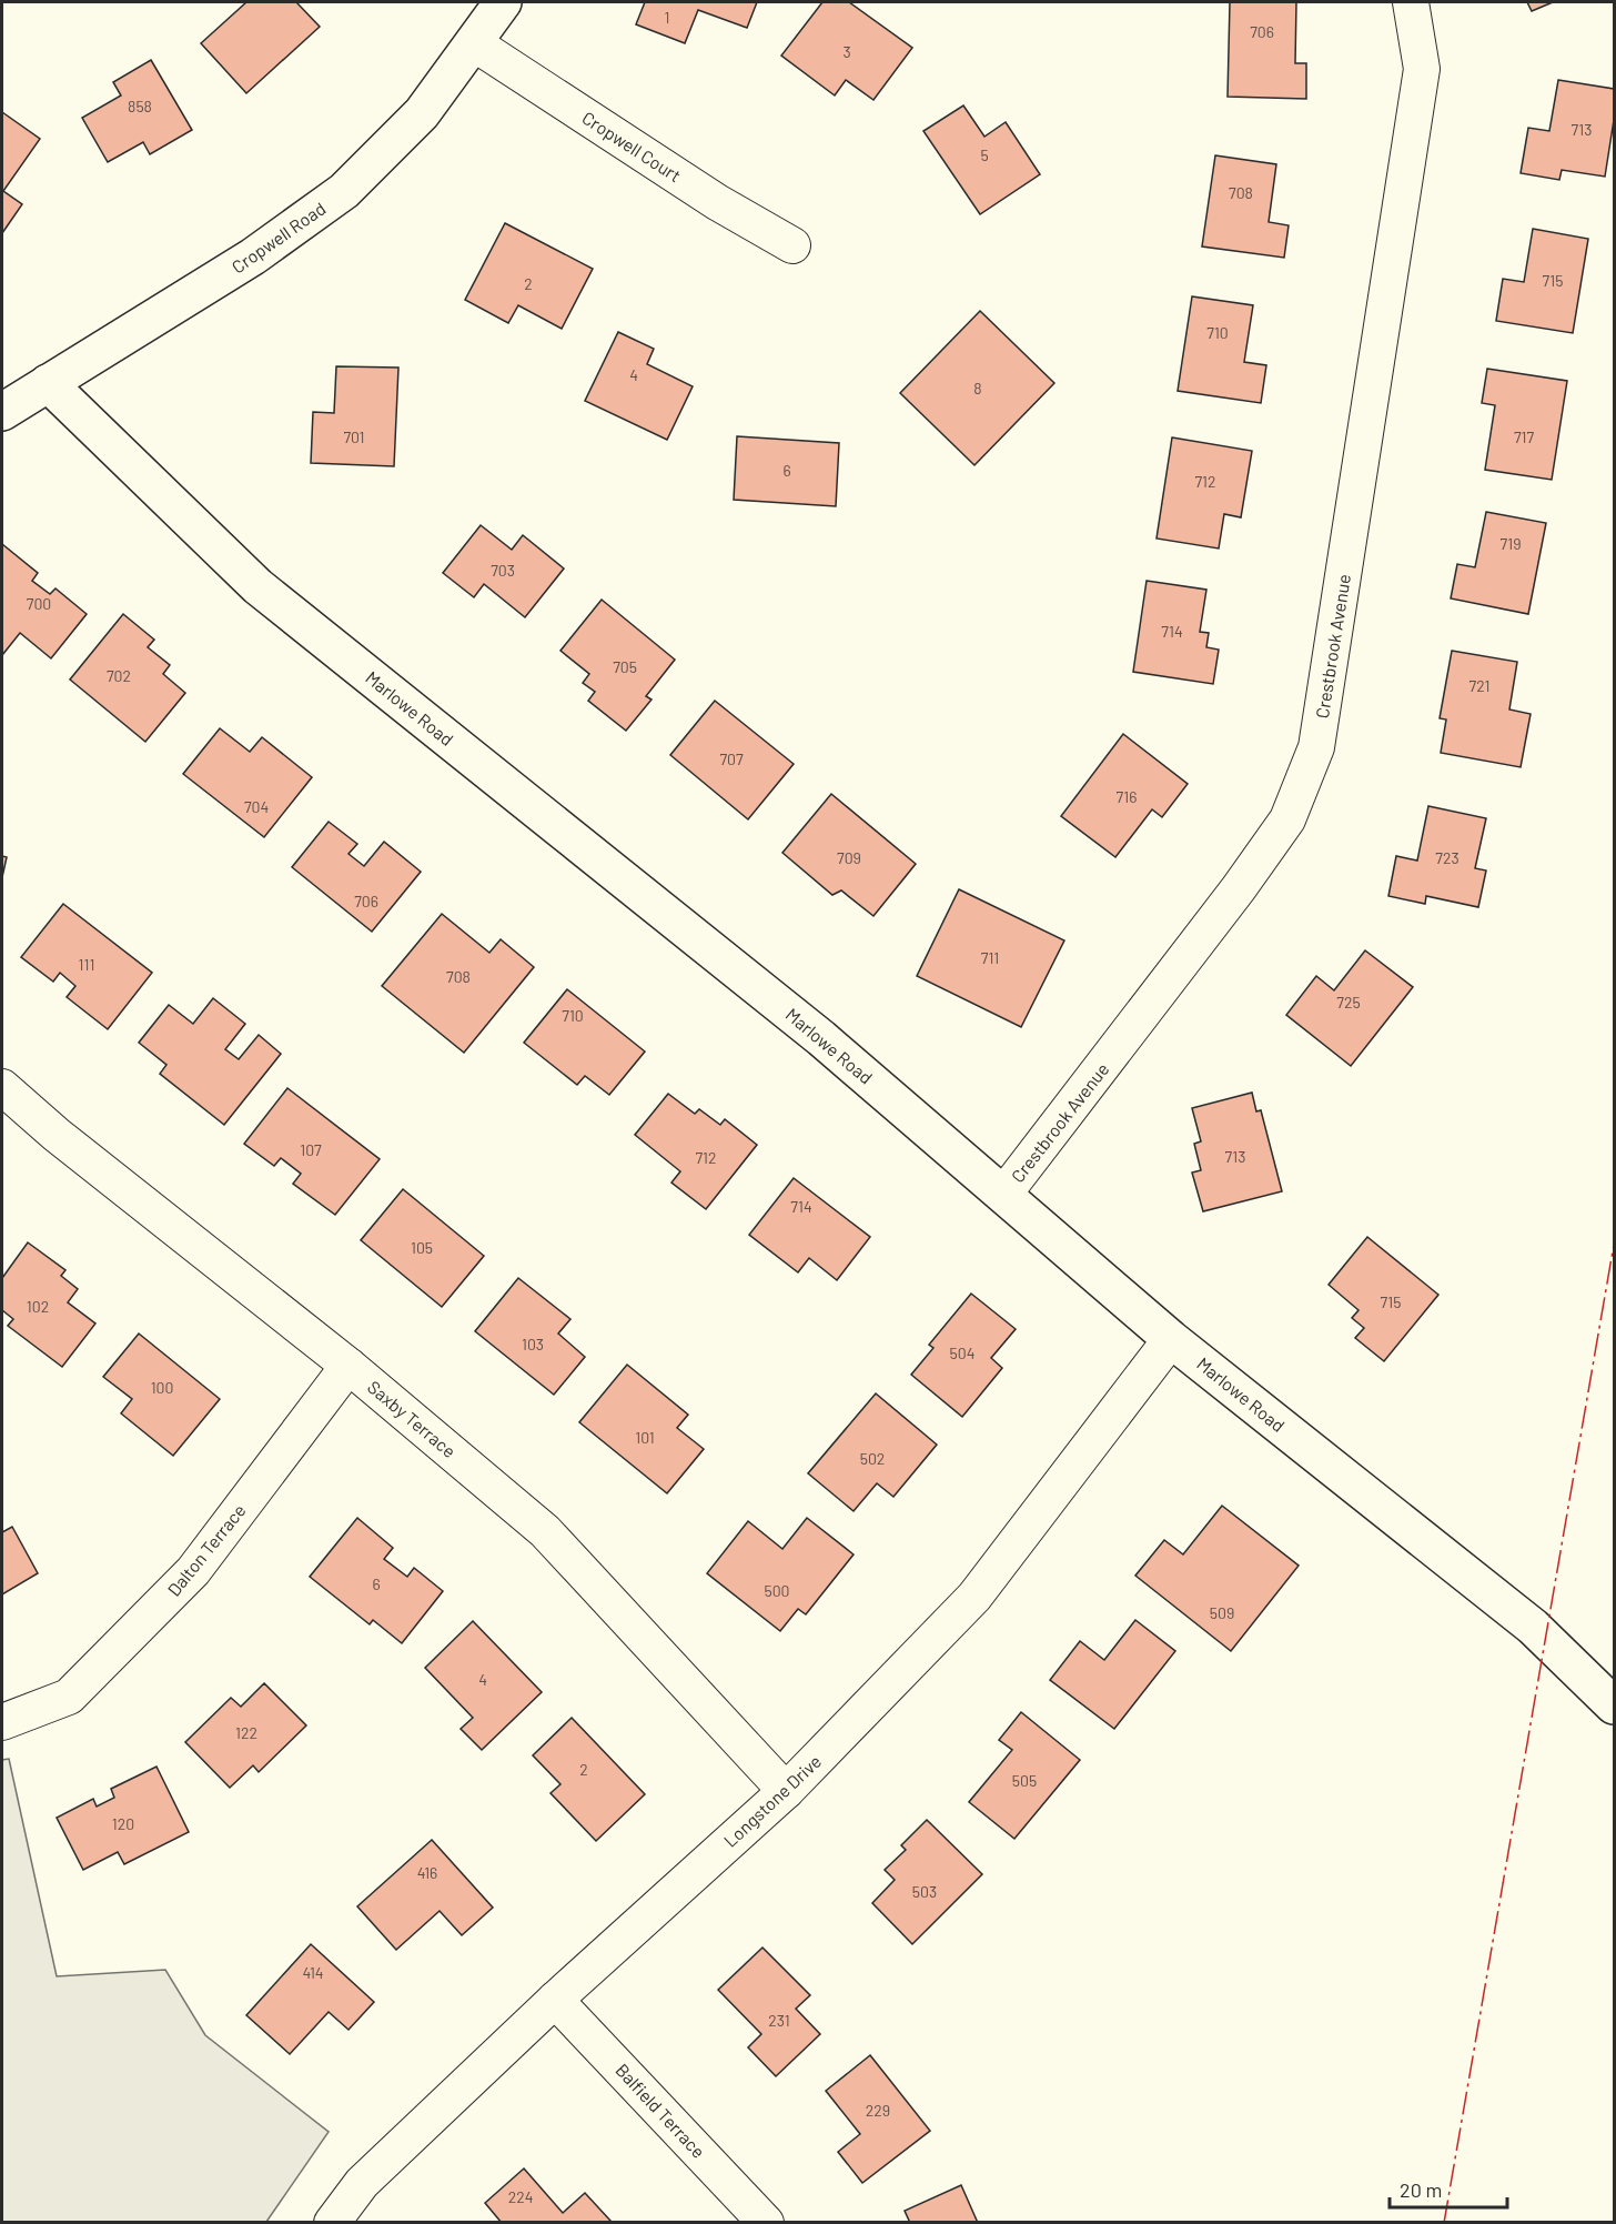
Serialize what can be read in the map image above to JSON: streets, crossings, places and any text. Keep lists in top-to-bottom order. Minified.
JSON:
{"streets":{"street":["Cropwell Court","Cropwell Road","Crestbrook Avenue","Marlowe Road","Saxby Terrace","Dalton Terrace","Longstone Drive","Balfield Terrace"]},"crossings":[["Cropwell Court","Cropwell Road"],["Cropwell Road","Marlowe Road"],["Crestbrook Avenue","Marlowe Road"],["Marlowe Road","Longstone Drive"],["Saxby Terrace","Dalton Terrace"],["Saxby Terrace","Longstone Drive"],["Longstone Drive","Balfield Terrace"]],"house_numbers":["1","706","3","858","713","5","708","715","2","710","4","8","701","717","6","712","719","703","700","714","705","702","721","707","716","704","709","723","706","711","111","708","725","710","107","713","712","714","105","715","102","103","504","100","101","502","6","500","509","4","122","2","505","120","416","503","414","231","229","224"],"scale_bar":"20 m"}
